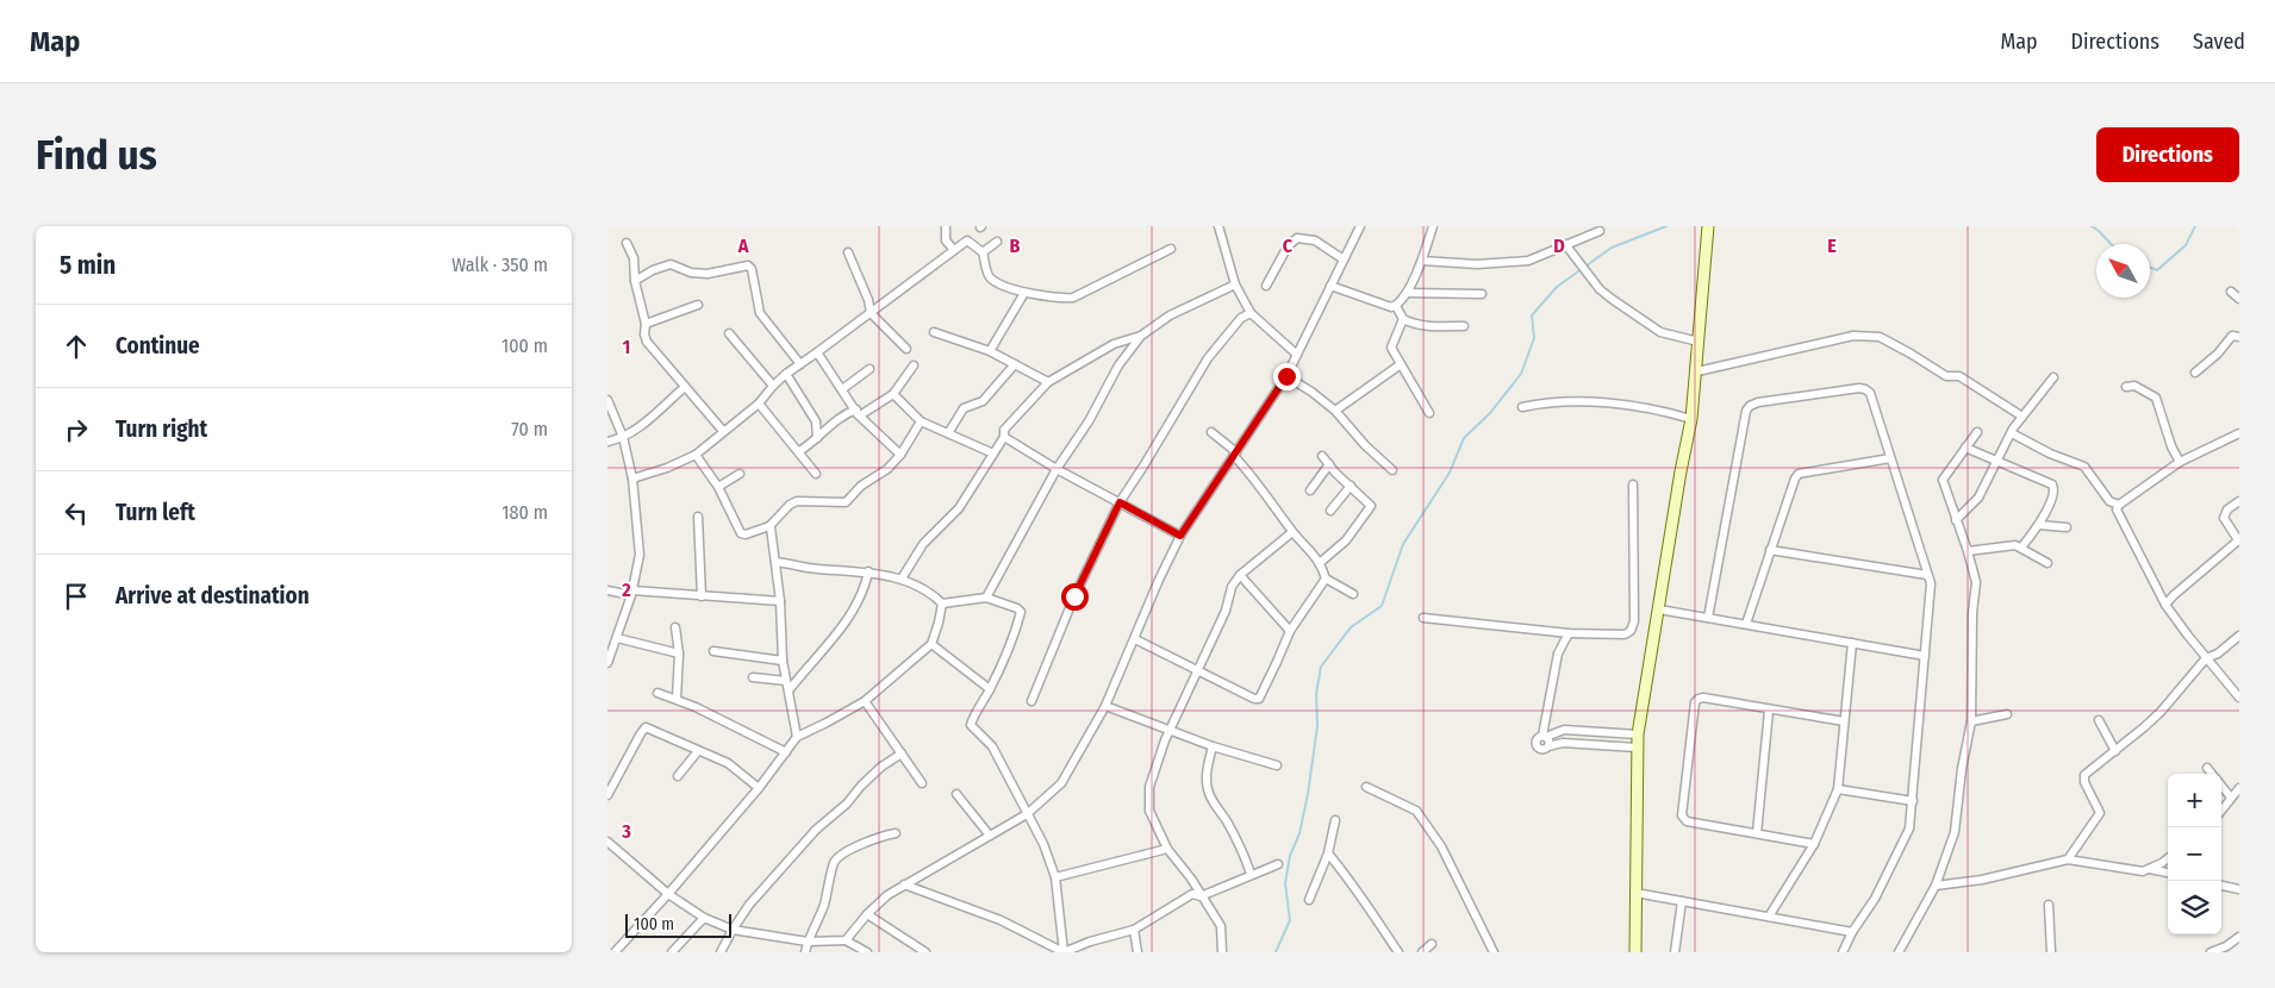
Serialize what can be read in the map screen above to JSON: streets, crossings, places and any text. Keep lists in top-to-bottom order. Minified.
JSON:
{"scale_bar":"100 m","north":"top left","page":{"header":"Map","nav":["Map","Directions","Saved"],"buttons":"Directions","title":"Find us","heading":["5 min","Walk · 350 m"],"list":[["Continue","100 m"],["Turn right","70 m"],["Turn left","180 m"],"Arrive at destination"],"map_buttons":["+","−"],"scale":"100 m"},"grid":{"columns":["A","B","C","D","E"],"rows":["1","2","3"]}}
